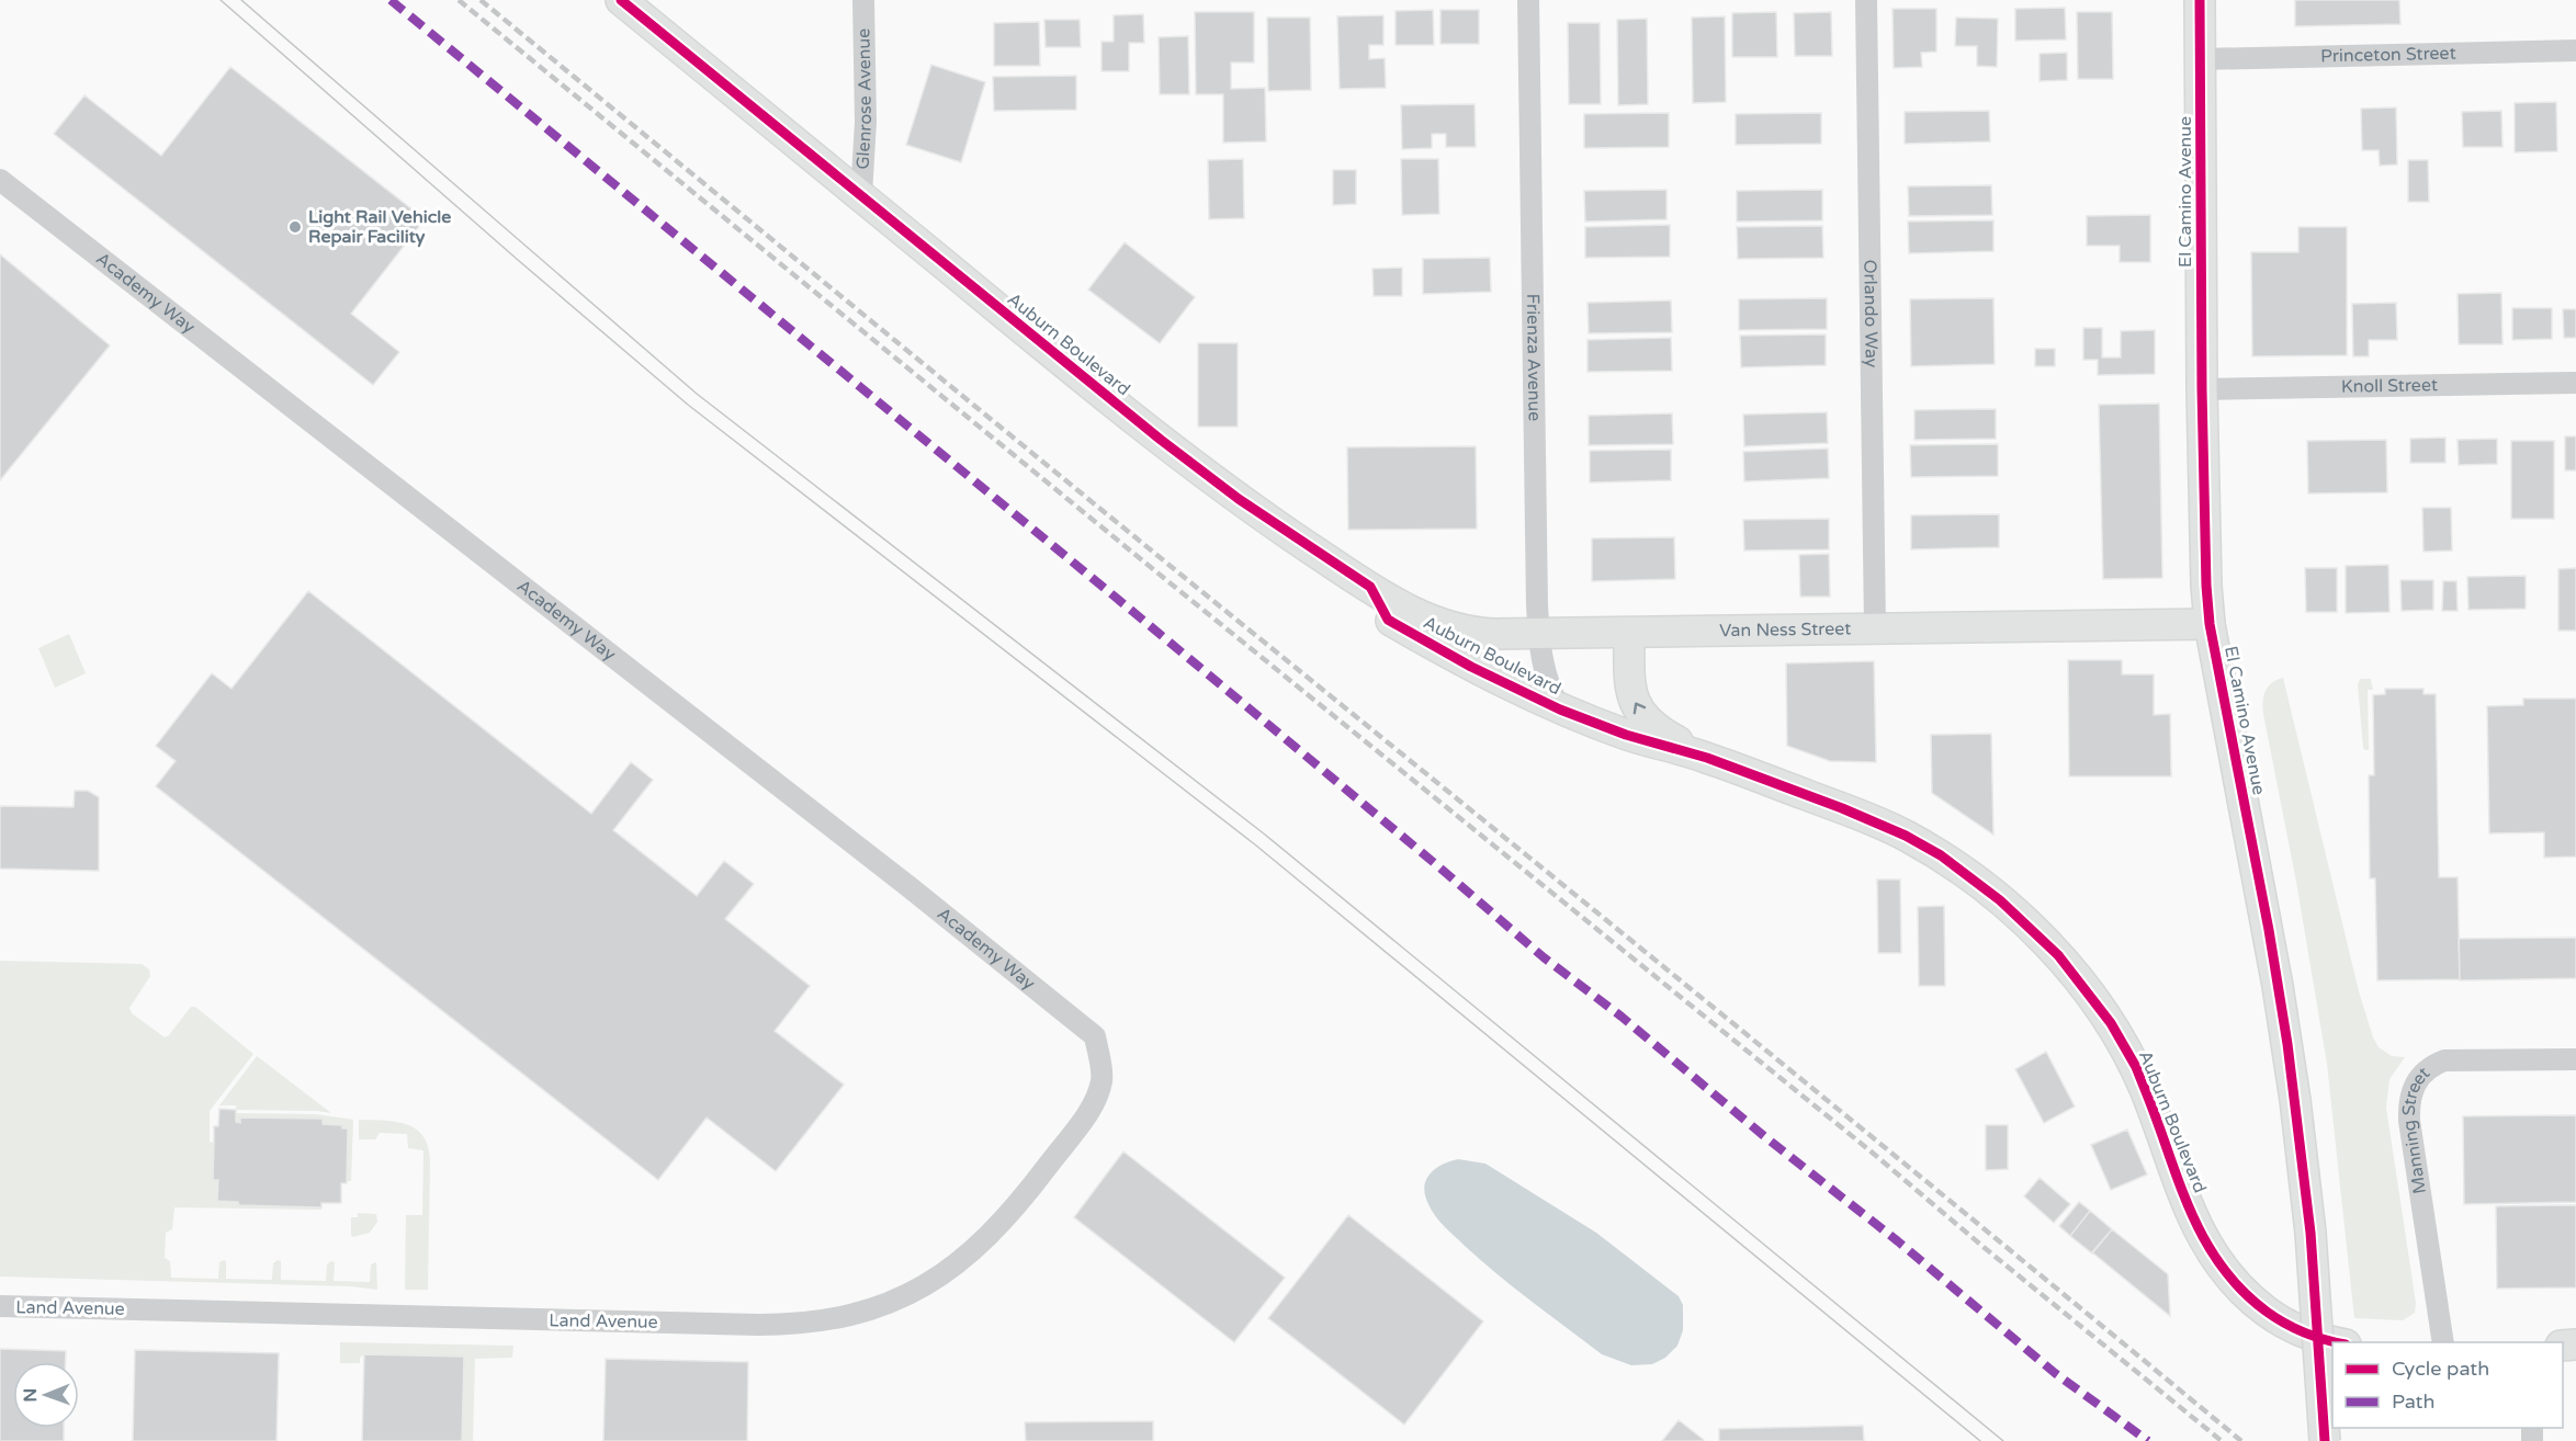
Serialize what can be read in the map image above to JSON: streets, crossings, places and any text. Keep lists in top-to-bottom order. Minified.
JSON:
{"streets":{"street":["Princeton Street","Glenrose Avenue","El Camino Avenue","Academy Way","Orlando Way","Auburn Boulevard","Frienza Avenue","Knoll Street","Van Ness Street","Manning Street","Land Avenue"]},"crossings":[["Princeton Street","El Camino Avenue"],["Glenrose Avenue","Auburn Boulevard"],["El Camino Avenue","Knoll Street"],["El Camino Avenue","Van Ness Street"],["Academy Way","Land Avenue"],["Orlando Way","Van Ness Street"],["Auburn Boulevard","Frienza Avenue"],["Auburn Boulevard","Van Ness Street"],["Frienza Avenue","Van Ness Street"]],"places":["Light Rail Vehicle Repair Facility"],"legend":["Cycle path","Path"],"north":"left"}
